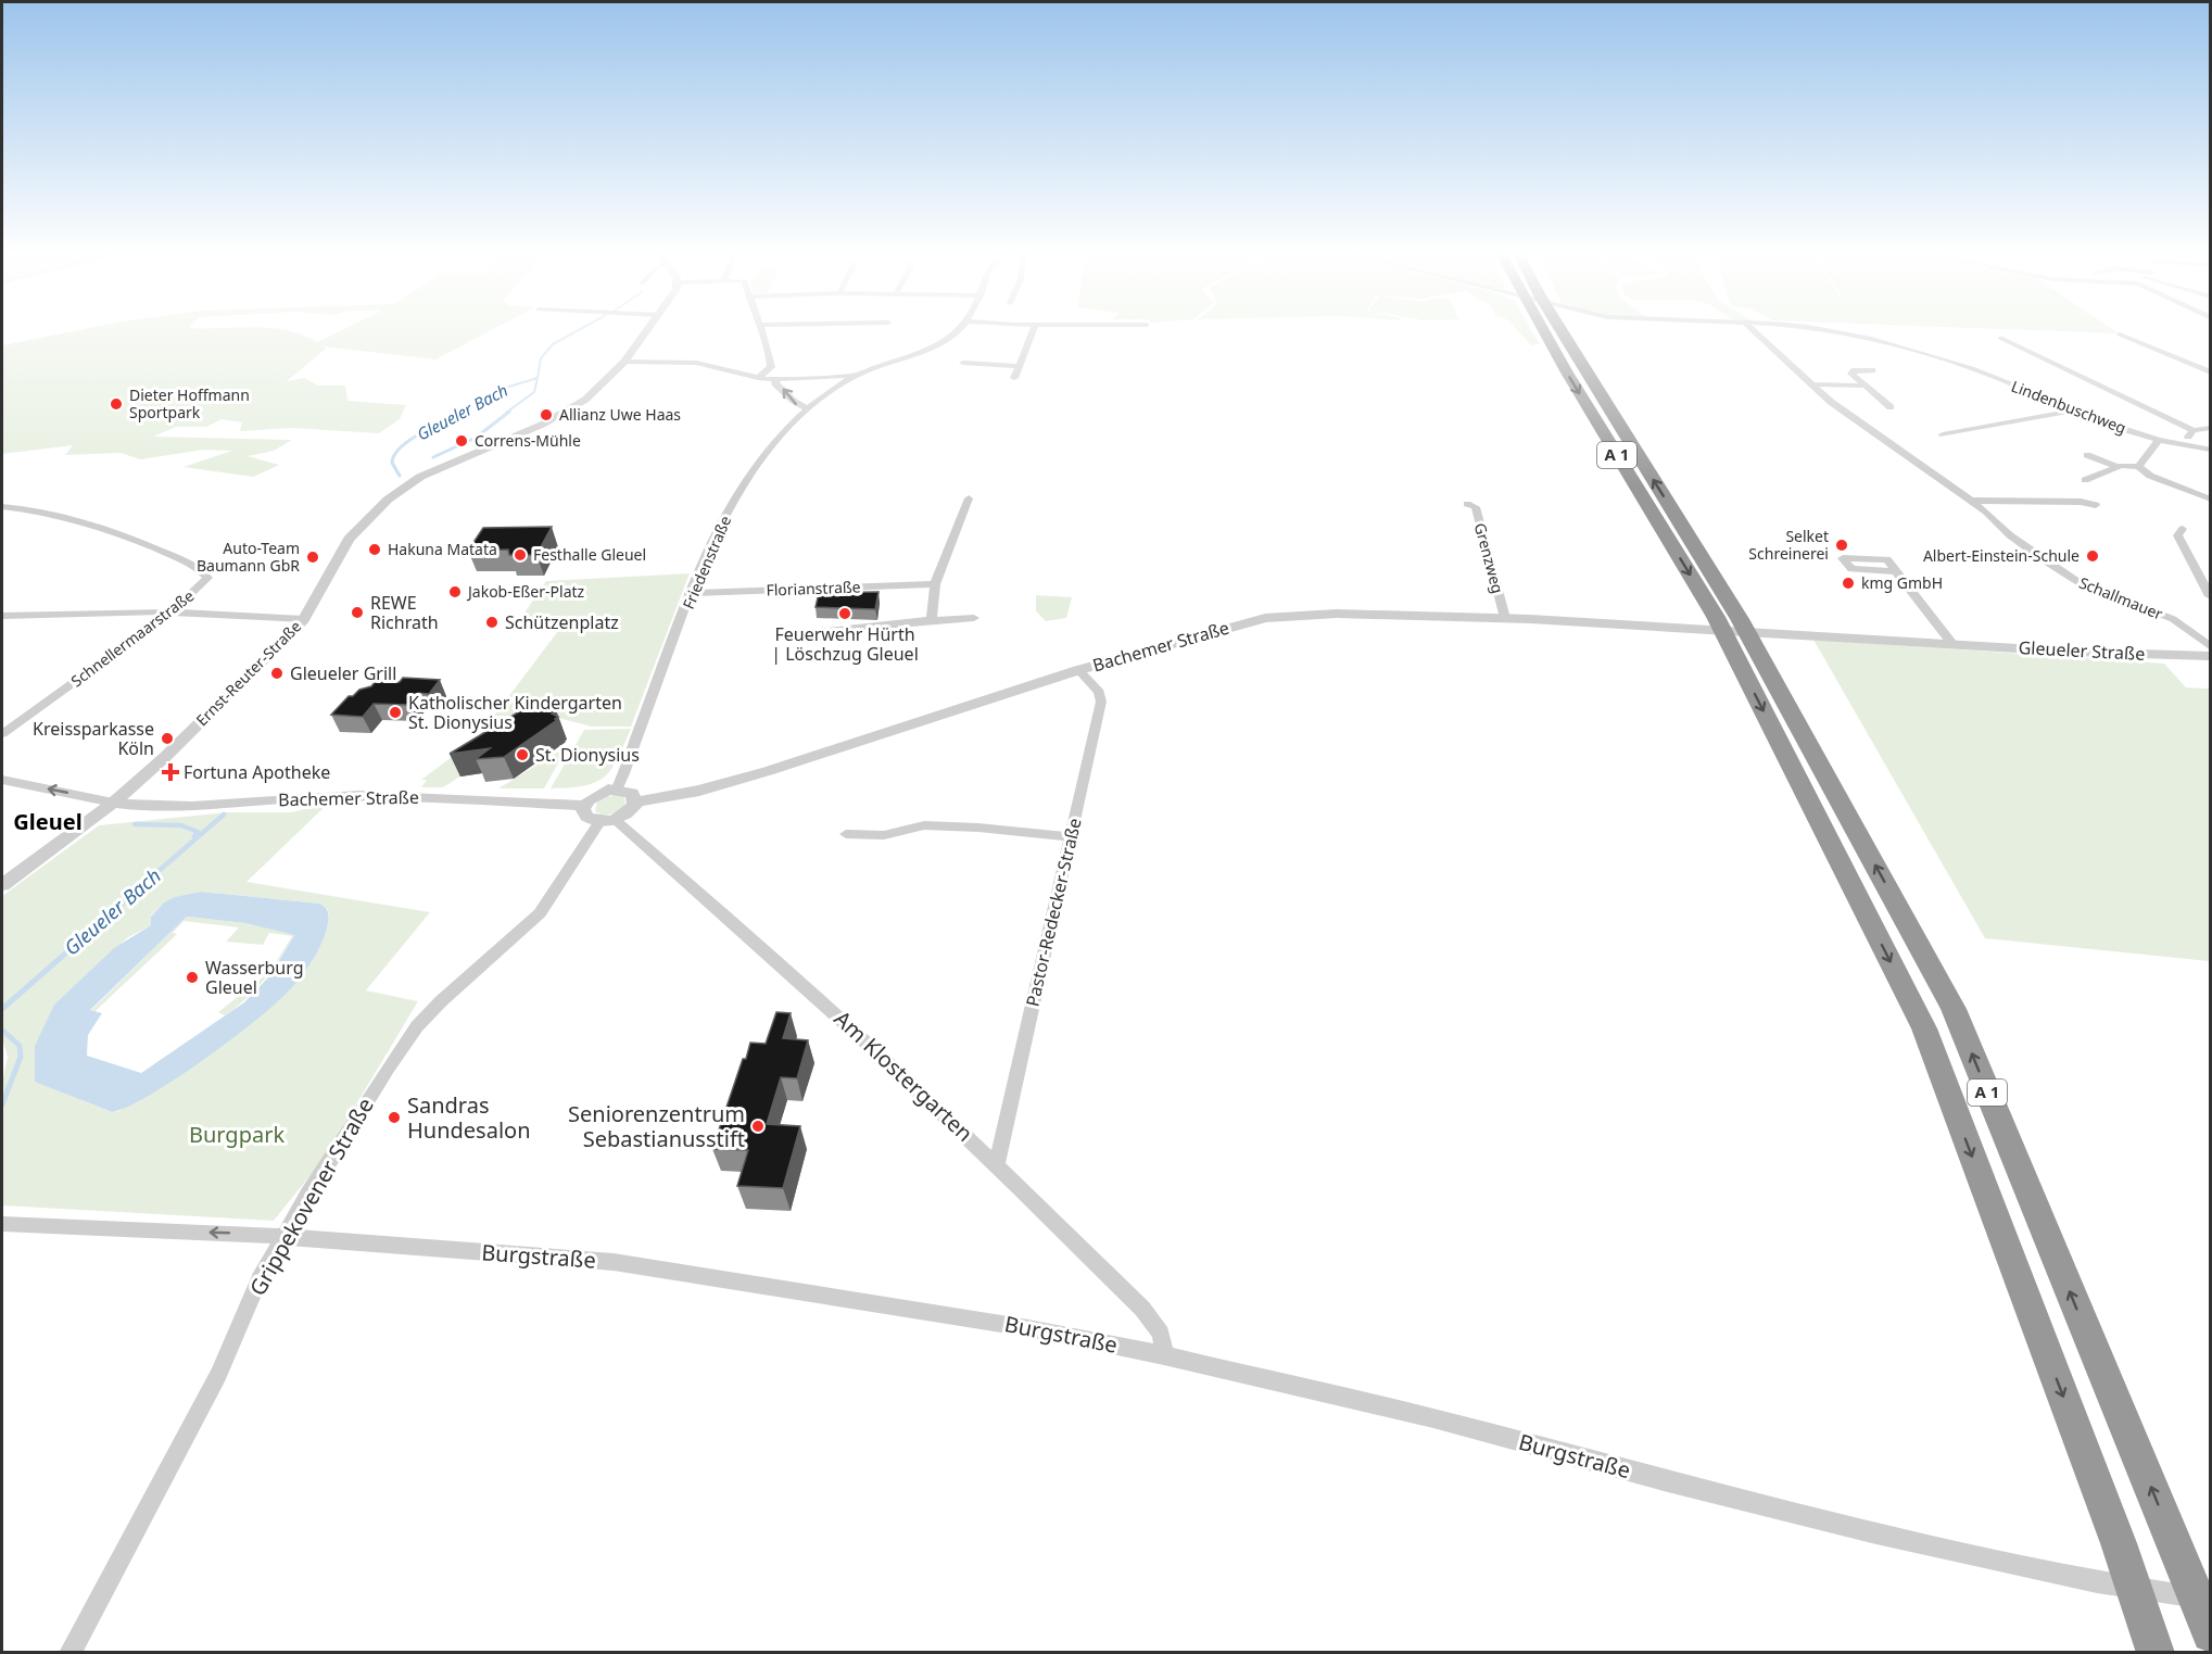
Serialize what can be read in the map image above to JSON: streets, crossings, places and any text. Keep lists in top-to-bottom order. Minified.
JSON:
{"streets":{"highway":["A 1"],"street":["Lindenbuschweg","Grenzweg","Friedenstraße","Florianstraße","Schallmauer","Schnellermaarstraße","Bachemer Straße","Gleueler Straße","Ernst-Reuter-Straße","Pastor-Redecker-Straße","Am Klostergarten","Grippekovener Straße","Burgstraße"]},"crossings":[["A 1","Bachemer Straße"],["A 1","Gleueler Straße"],["Grenzweg","Bachemer Straße"],["Friedenstraße","Florianstraße"],["Bachemer Straße","Gleueler Straße"],["Bachemer Straße","Ernst-Reuter-Straße"],["Bachemer Straße","Pastor-Redecker-Straße"],["Pastor-Redecker-Straße","Am Klostergarten"],["Am Klostergarten","Grippekovener Straße"],["Am Klostergarten","Burgstraße"],["Grippekovener Straße","Burgstraße"]],"districts":["Gleuel"],"water":["Gleueler Bach"],"parks":["Burgpark"],"places":{"other":["Dieter Hoffmann Sportpark","Allianz Uwe Haas","Correns-Mühle","Selket Schreinerei","Hakuna Matata","Festhalle Gleuel","Albert-Einstein-Schule","Auto-Team Baumann GbR","kmg GmbH","Jakob-Eßer-Platz","REWE Richrath","Feuerwehr Hürth | Löschzug Gleuel","Schützenplatz","Gleueler Grill","Katholischer Kindergarten St. Dionysius","Kreissparkasse Köln","St. Dionysius","Wasserburg Gleuel","Sandras Hundesalon","Seniorenzentrum Sebastianusstift"],"health":["Fortuna Apotheke"]}}
